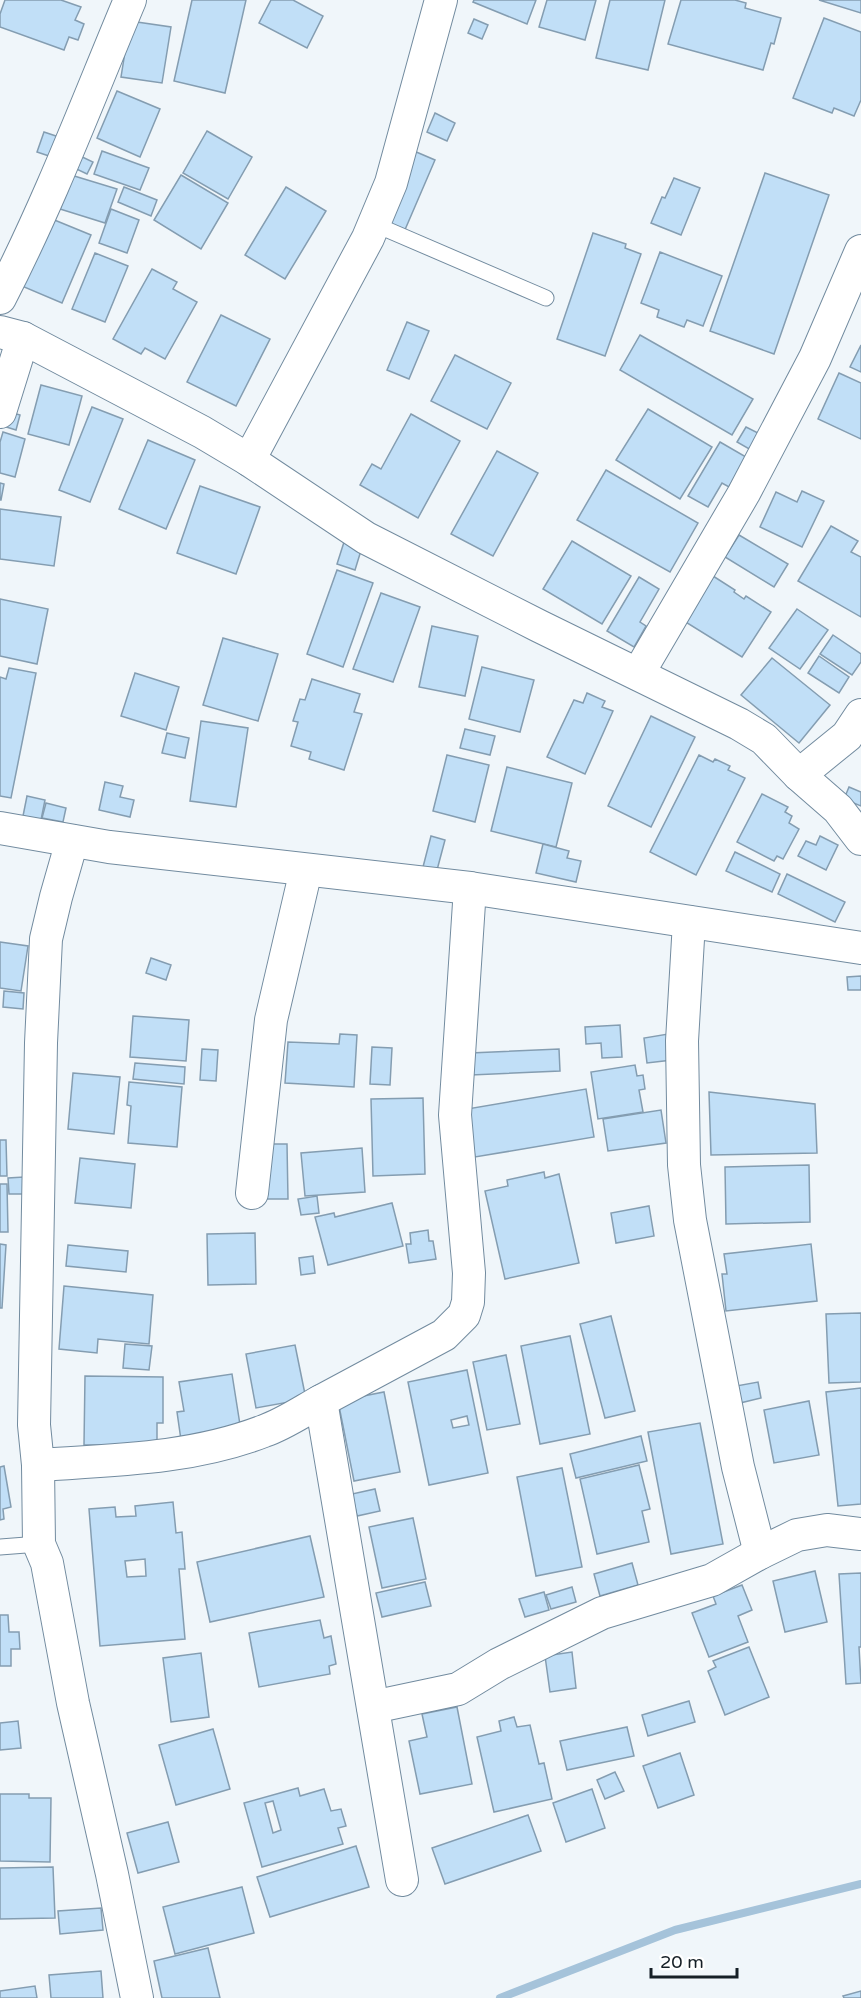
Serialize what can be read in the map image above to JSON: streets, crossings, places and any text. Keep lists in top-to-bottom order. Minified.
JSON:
{"scale_bar":"20 m"}
